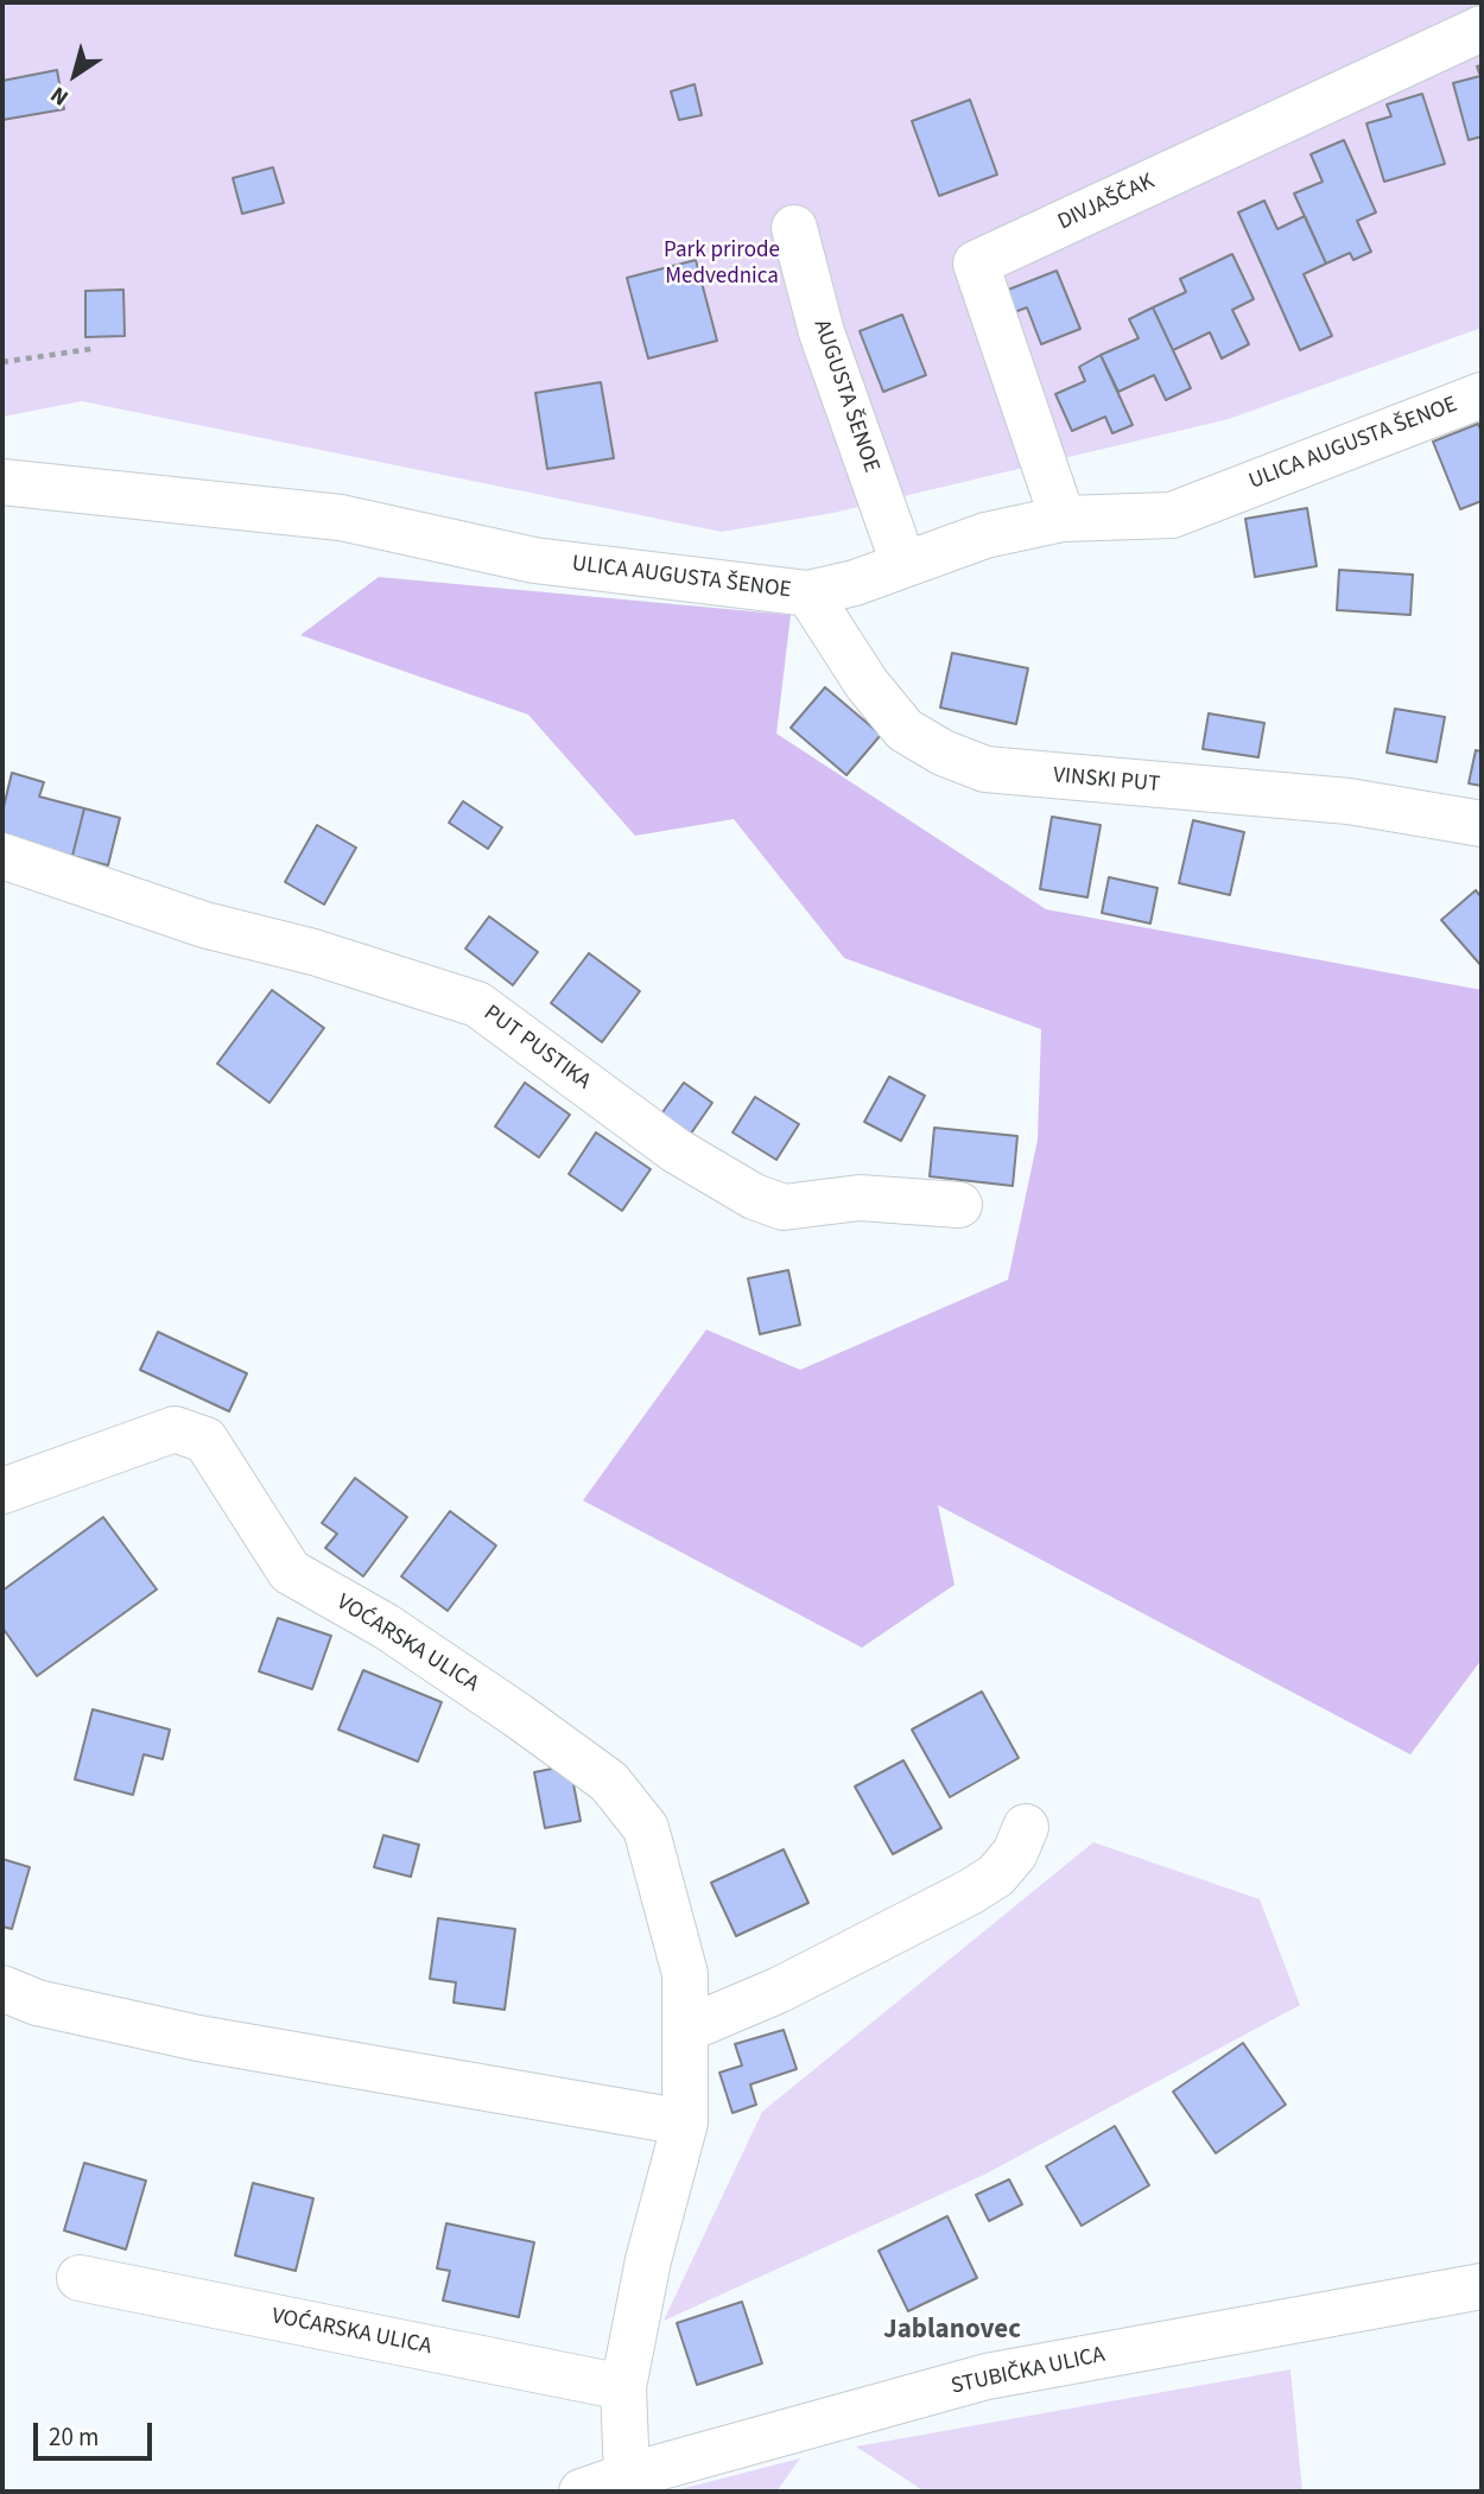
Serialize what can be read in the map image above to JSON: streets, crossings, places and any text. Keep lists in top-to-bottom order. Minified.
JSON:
{"streets":{"street":["DIVJAŠČAK","AUGUSTA ŠENOE","ULICA AUGUSTA ŠENOE","VINSKI PUT","PUT PUSTIKA","VOĆARSKA ULICA","STUBIČKA ULICA"]},"crossings":[["DIVJAŠČAK","ULICA AUGUSTA ŠENOE"],["AUGUSTA ŠENOE","ULICA AUGUSTA ŠENOE"],["ULICA AUGUSTA ŠENOE","VINSKI PUT"],["VOĆARSKA ULICA","STUBIČKA ULICA"]],"districts":["Jablanovec"],"parks":["Park prirode Medvednica"],"scale_bar":"20 m","north":"bottom left"}
